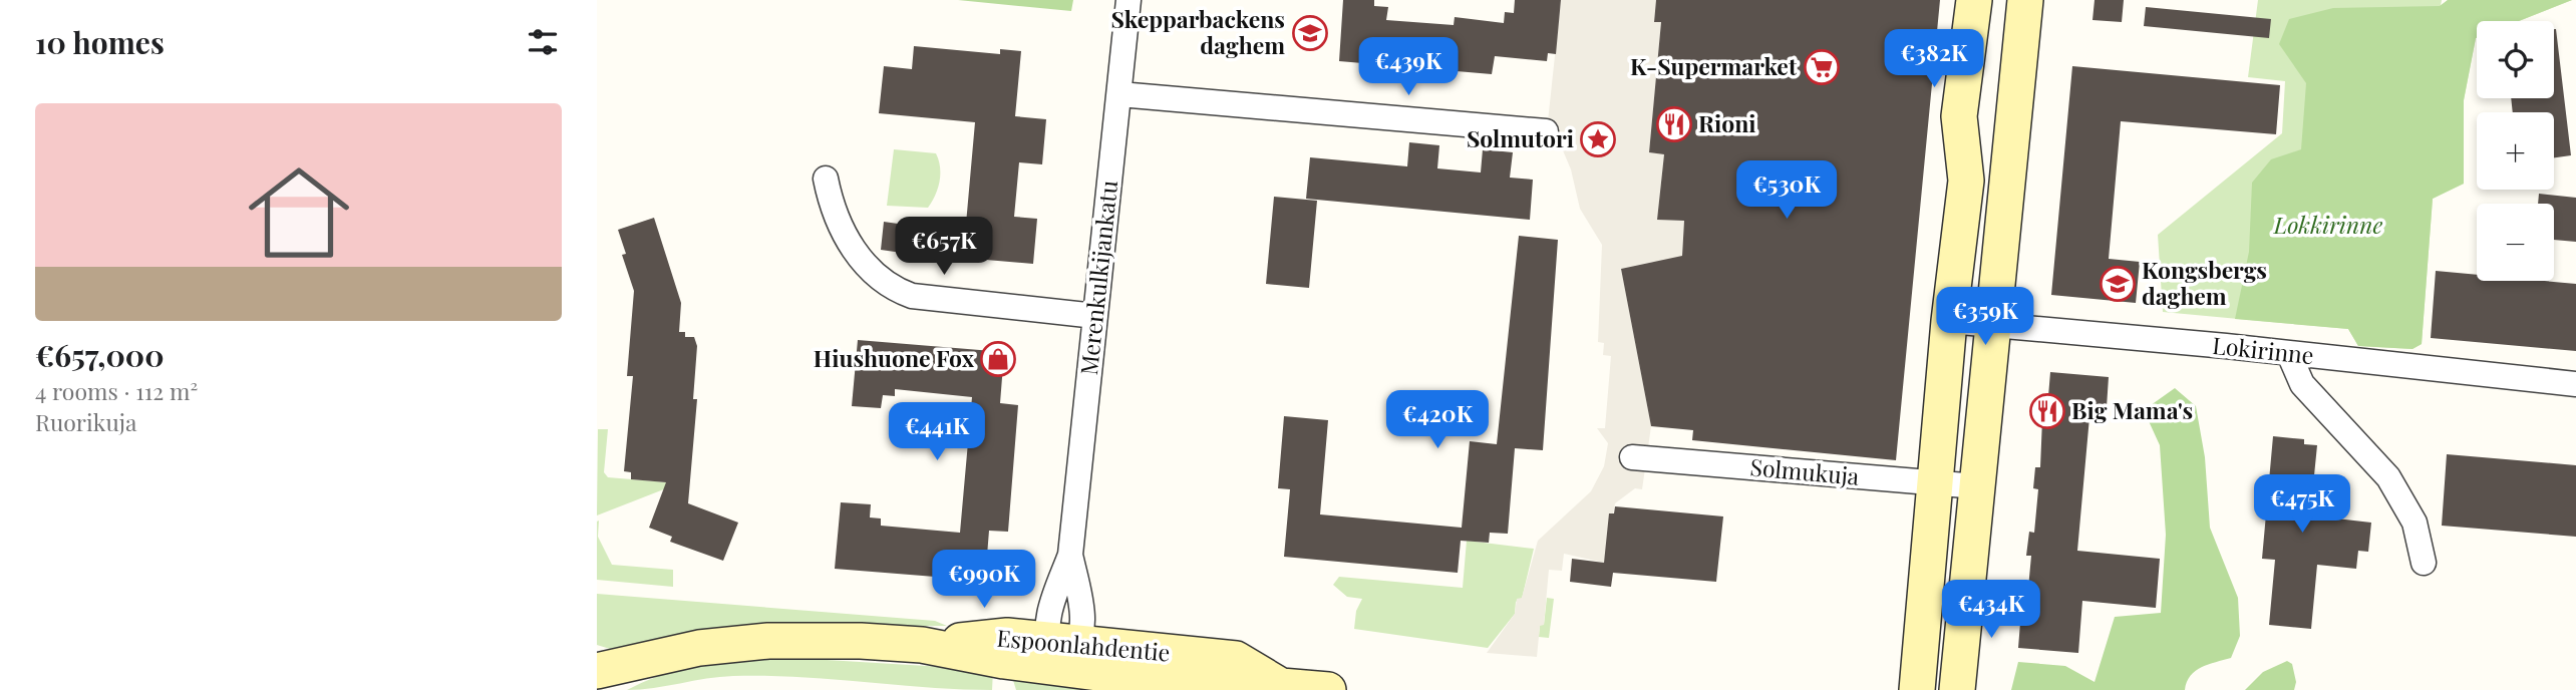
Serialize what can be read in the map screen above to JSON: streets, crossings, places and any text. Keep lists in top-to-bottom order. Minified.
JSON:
{"streets":{"main road":["Espoonlahdentie"],"street":["Merenkulkijankatu","Lokirinne","Solmukuja"]},"crossings":[["Merenkulkijankatu","Espoonlahdentie"]],"parks":["Lokkirinne"],"places":{"school or university":["Skepparbackens daghem","Kongsbergs daghem"],"supermarket":["K-Supermarket"],"restaurant":["Rioni","Big Mama's"],"place":["Solmutori"],"shop":["Hiushuone Fox"]},"page":{"heading":"10 homes","map_buttons":["+","−"],"price":["€382K","€439K","€530K","€657K","€359K","€420K","€441K","€475K","€990K","€434K"],"list":[{"name":"€657,000","note":"4 rooms · 112 m² · Ruorikuja"}]}}
